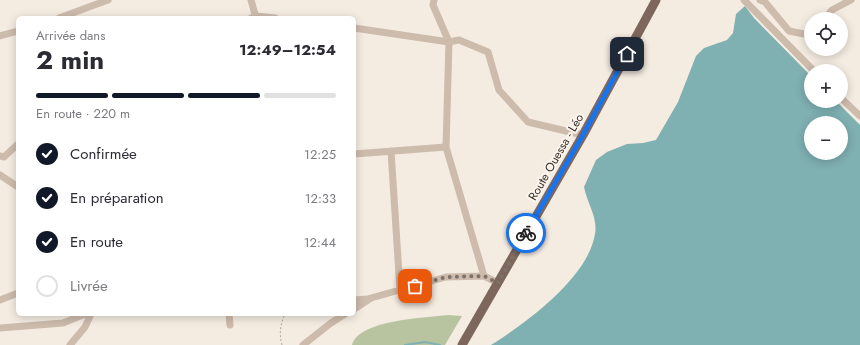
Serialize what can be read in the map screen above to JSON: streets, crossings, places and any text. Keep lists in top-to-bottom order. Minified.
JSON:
{"streets":{"main road":["Route Ouessa - Léo"]},"page":{"map_buttons":["+","−"],"heading":["2 min","Arrivée dans","12:49–12:54"],"bar":"En route · 220 m","list":[["Confirmée","12:25"],["En préparation","12:33"],["En route","12:44"],"Livrée"]}}
